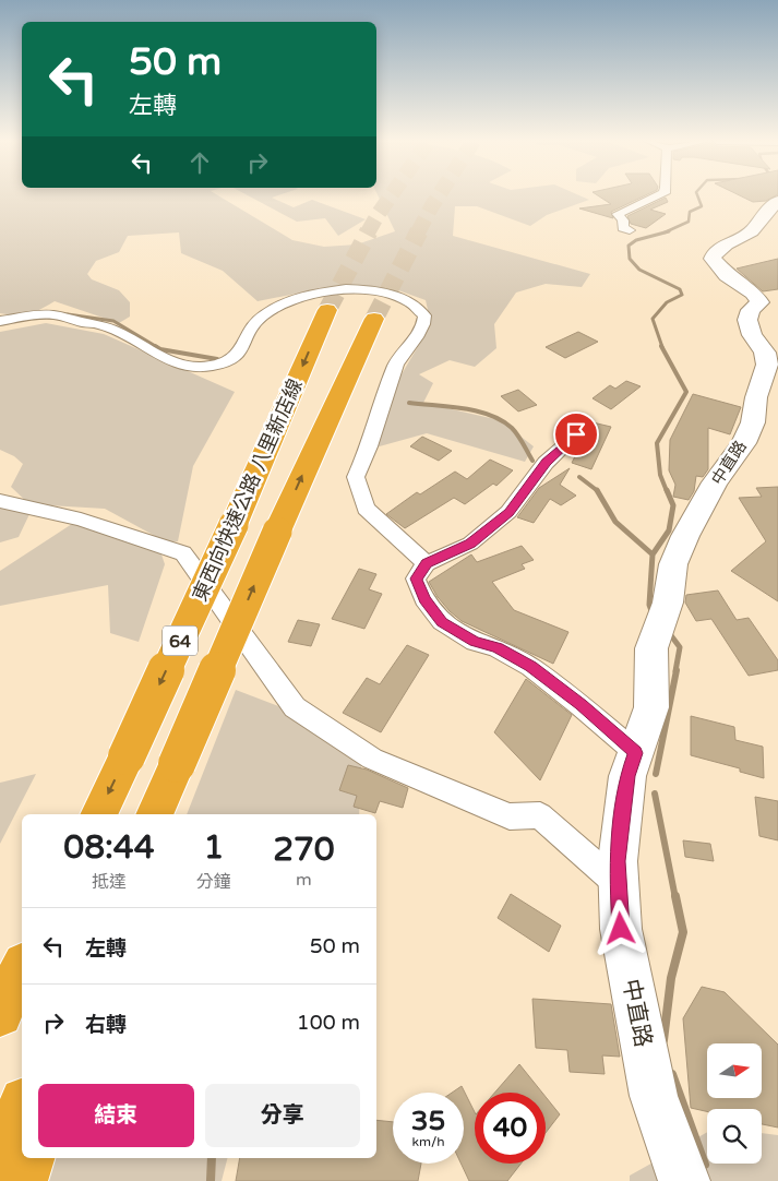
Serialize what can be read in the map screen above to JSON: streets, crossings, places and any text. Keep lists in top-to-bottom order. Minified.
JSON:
{"streets":{"highway":["東西向快速公路 八里新店線","64"],"street":["中直路"]},"north":"right","page":{"turn":["50 m","左轉"],"eta":["08:44","抵達","1","分鐘","270","m"],"list":[{"name":"左轉","value":"50 m"},{"name":"右轉","value":"100 m"}],"buttons":["結束","分享"],"speed":"35 km/h","limit":"40"}}
